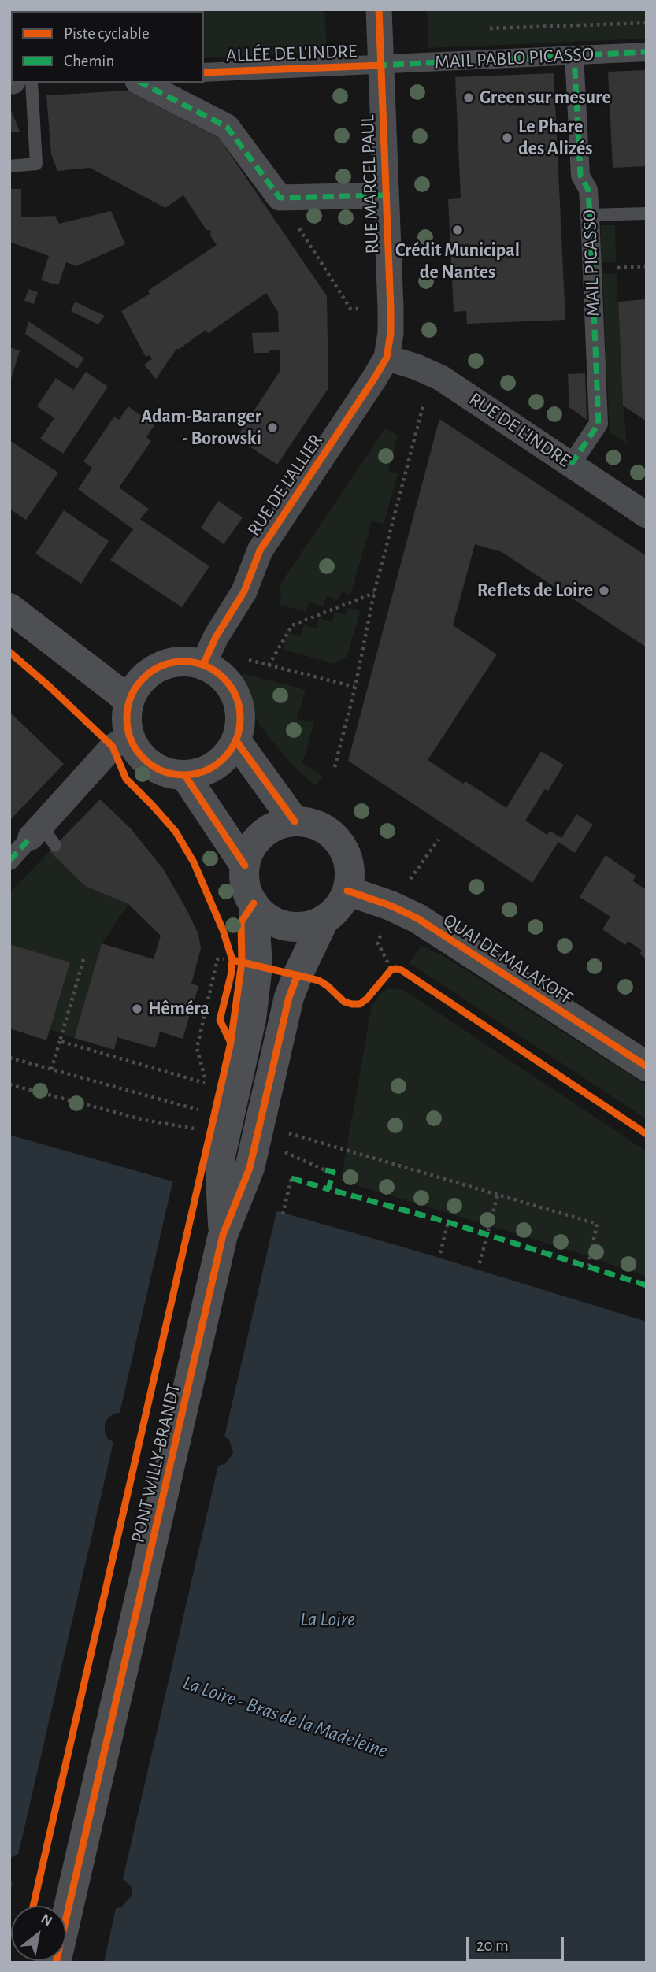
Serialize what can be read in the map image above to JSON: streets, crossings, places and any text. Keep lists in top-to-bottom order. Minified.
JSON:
{"streets":{"main road":["QUAI DE MALAKOFF","PONT WILLY-BRANDT"],"street":["ALLÉE DE L'INDRE","MAIL PABLO PICASSO","RUE MARCEL PAUL","MAIL PICASSO","RUE DE L'INDRE","RUE DE L'ALLIER"]},"crossings":[["ALLÉE DE L'INDRE","MAIL PABLO PICASSO"],["ALLÉE DE L'INDRE","RUE MARCEL PAUL"],["MAIL PABLO PICASSO","RUE MARCEL PAUL"],["MAIL PABLO PICASSO","MAIL PICASSO"],["RUE MARCEL PAUL","RUE DE L'INDRE"],["RUE MARCEL PAUL","RUE DE L'ALLIER"],["MAIL PICASSO","RUE DE L'INDRE"],["RUE DE L'INDRE","RUE DE L'ALLIER"],["QUAI DE MALAKOFF","PONT WILLY-BRANDT"]],"water":["La Loire","La Loire - Bras de la Madeleine"],"places":["Green sur mesure","Le Phare des Alizés","Crédit Municipal de Nantes","Adam-Baranger - Borowski","Reflets de Loire","Hêméra"],"legend":["Piste cyclable","Chemin"],"scale_bar":"20 m","north":"top right"}
